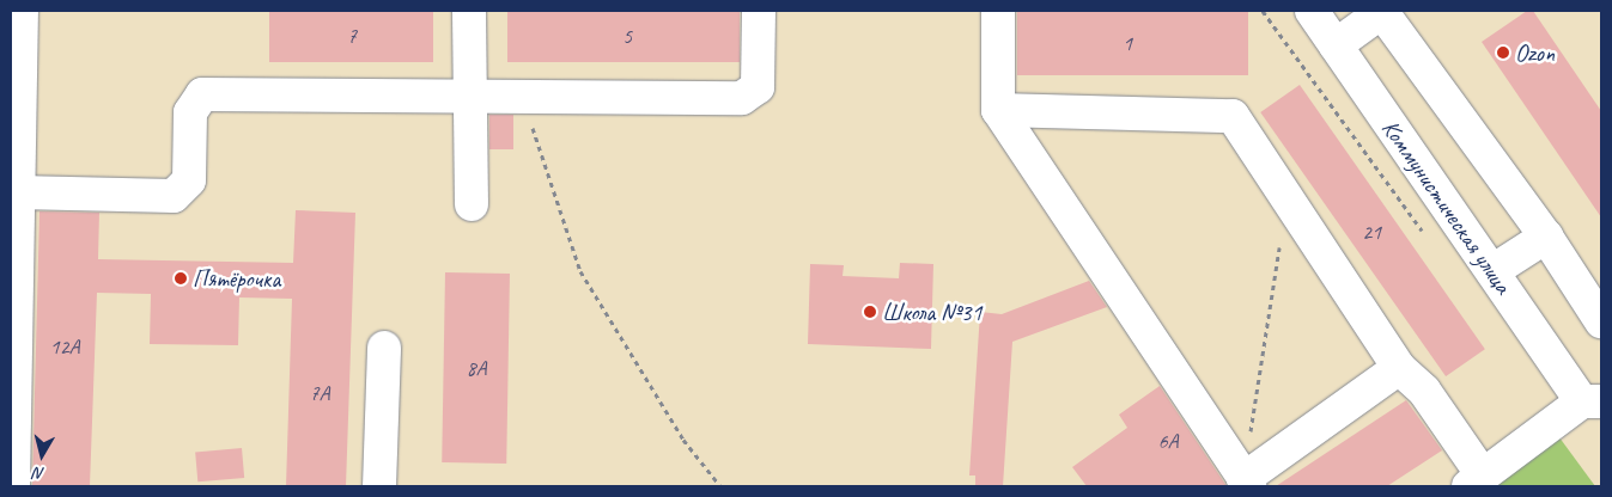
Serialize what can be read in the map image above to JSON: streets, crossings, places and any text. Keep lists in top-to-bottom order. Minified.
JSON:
{"streets":{"street":["Коммунистическая улица"]},"places":["Ozon","Пятёрочка","Школа №31"],"house_numbers":["7","5","1","21","12А","8А","7А","6А"],"north":"bottom"}
